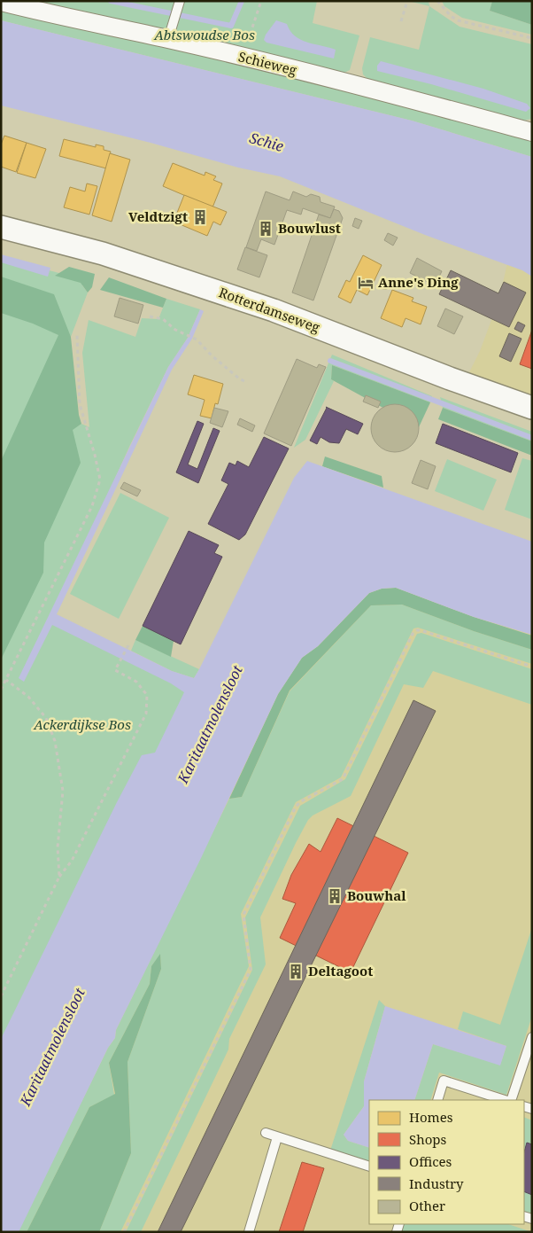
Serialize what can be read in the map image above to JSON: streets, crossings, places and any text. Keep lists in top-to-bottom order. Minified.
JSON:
{"streets":{"street":["Schieweg","Rotterdamseweg"]},"water":["Schie","Karitaatmolensloot"],"parks":["Abtswoudse Bos","Ackerdijkse Bos"],"places":{"building":["Veldtzigt","Bouwlust","Bouwhal","Deltagoot"],"hotel":["Anne's Ding"]},"legend":["Homes","Shops","Offices","Industry","Other"]}
